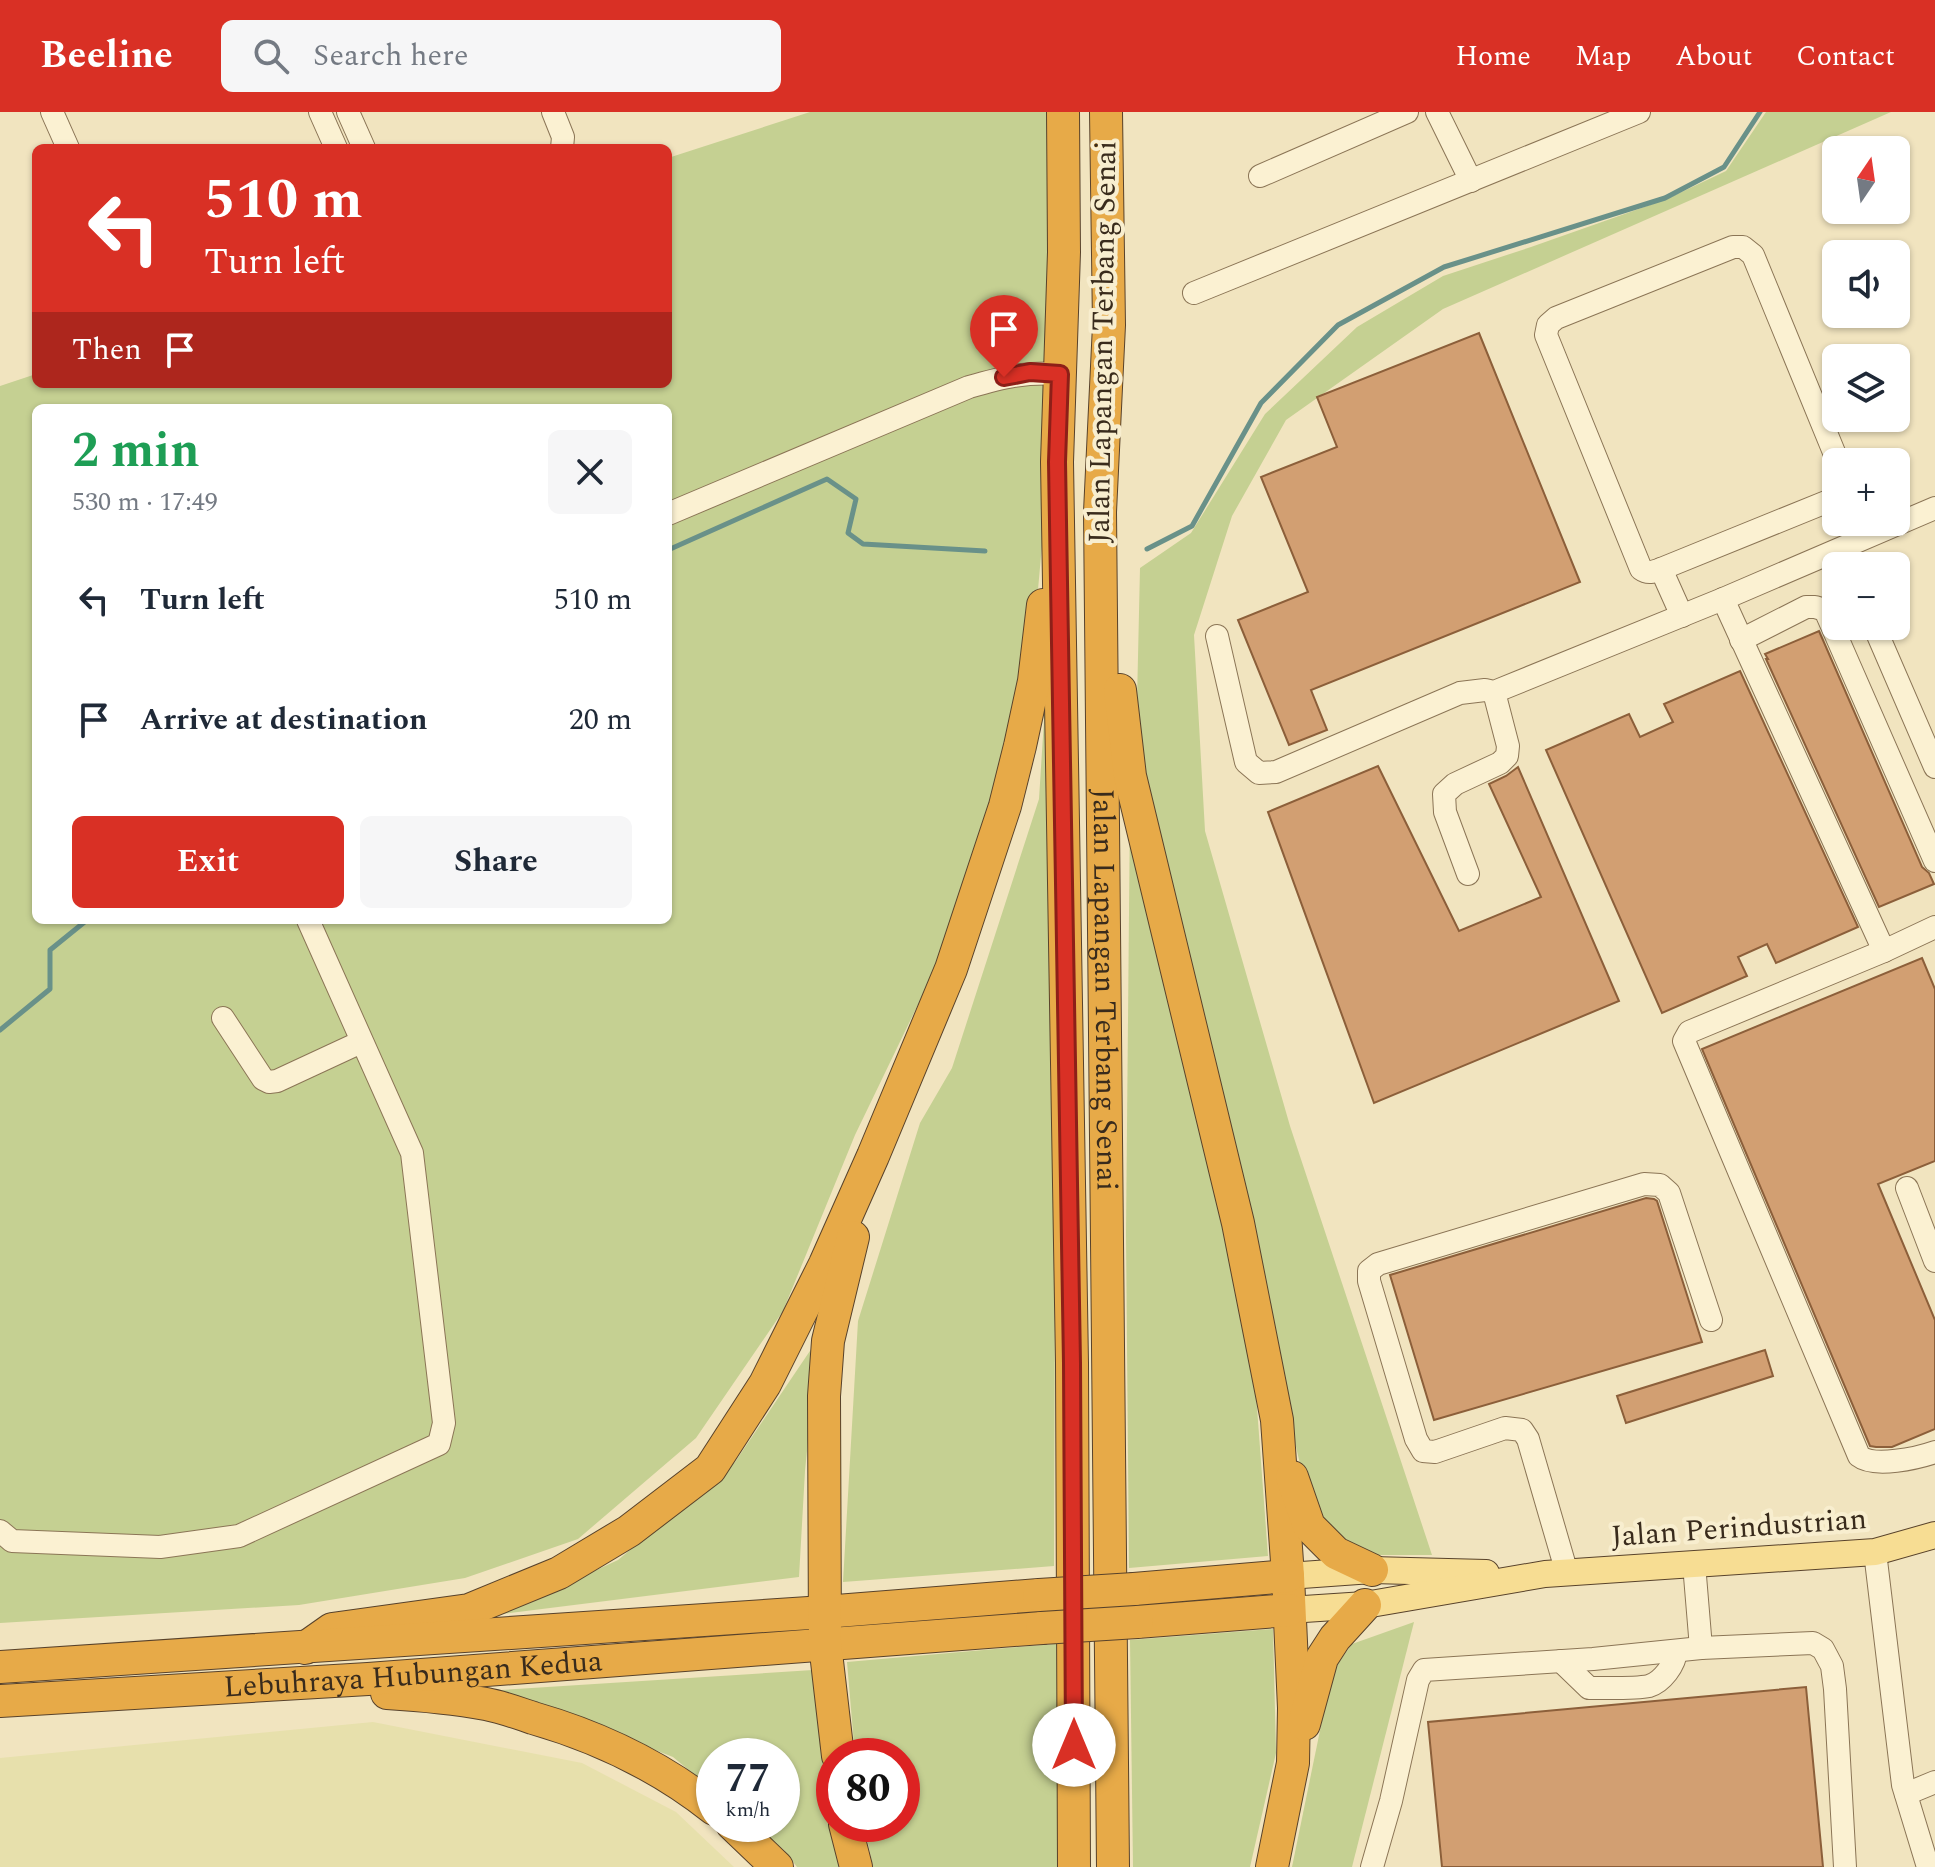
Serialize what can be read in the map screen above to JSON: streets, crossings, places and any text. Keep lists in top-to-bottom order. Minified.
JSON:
{"streets":{"highway":["Jalan Lapangan Terbang Senai","Lebuhraya Hubungan Kedua"],"main road":["Jalan Perindustrian"]},"north":"top","page":{"header":"Beeline","search":"Search here","nav":["Home","Map","About","Contact"],"map_buttons":["+","−"],"turn":["510 m","Turn left"],"then":"Then","heading":["2 min","530 m · 17:49"],"list":[{"name":"Turn left","value":"510 m"},{"name":"Arrive at destination","value":"20 m"}],"buttons":["Exit","Share"],"speed":"77 km/h","limit":"80"}}
